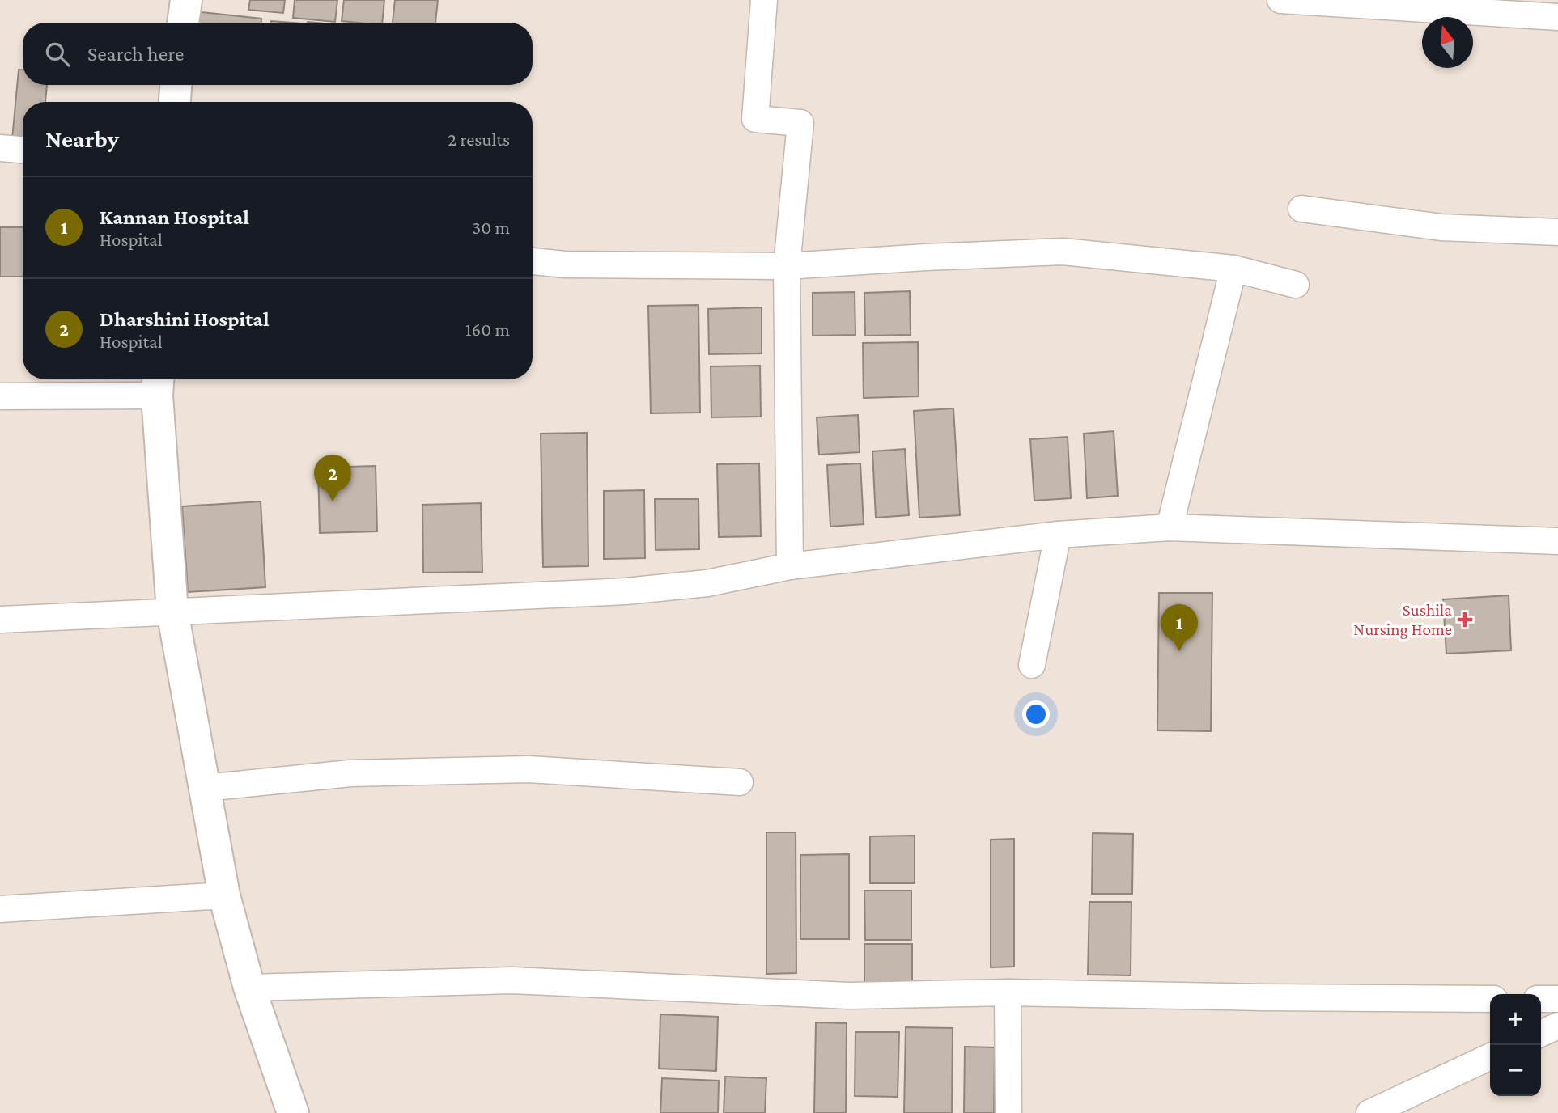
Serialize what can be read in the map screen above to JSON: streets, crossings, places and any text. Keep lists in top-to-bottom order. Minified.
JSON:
{"places":{"health":["Sushila Nursing Home"]},"north":"top","page":{"search":"Search here","heading":["Nearby","2 results"],"list":[{"mark":"1","name":"Kannan Hospital","note":"Hospital","value":"30 m"},{"mark":"2","name":"Dharshini Hospital","note":"Hospital","value":"160 m"}],"pins":["2","1"],"map_buttons":["+","−"]}}
